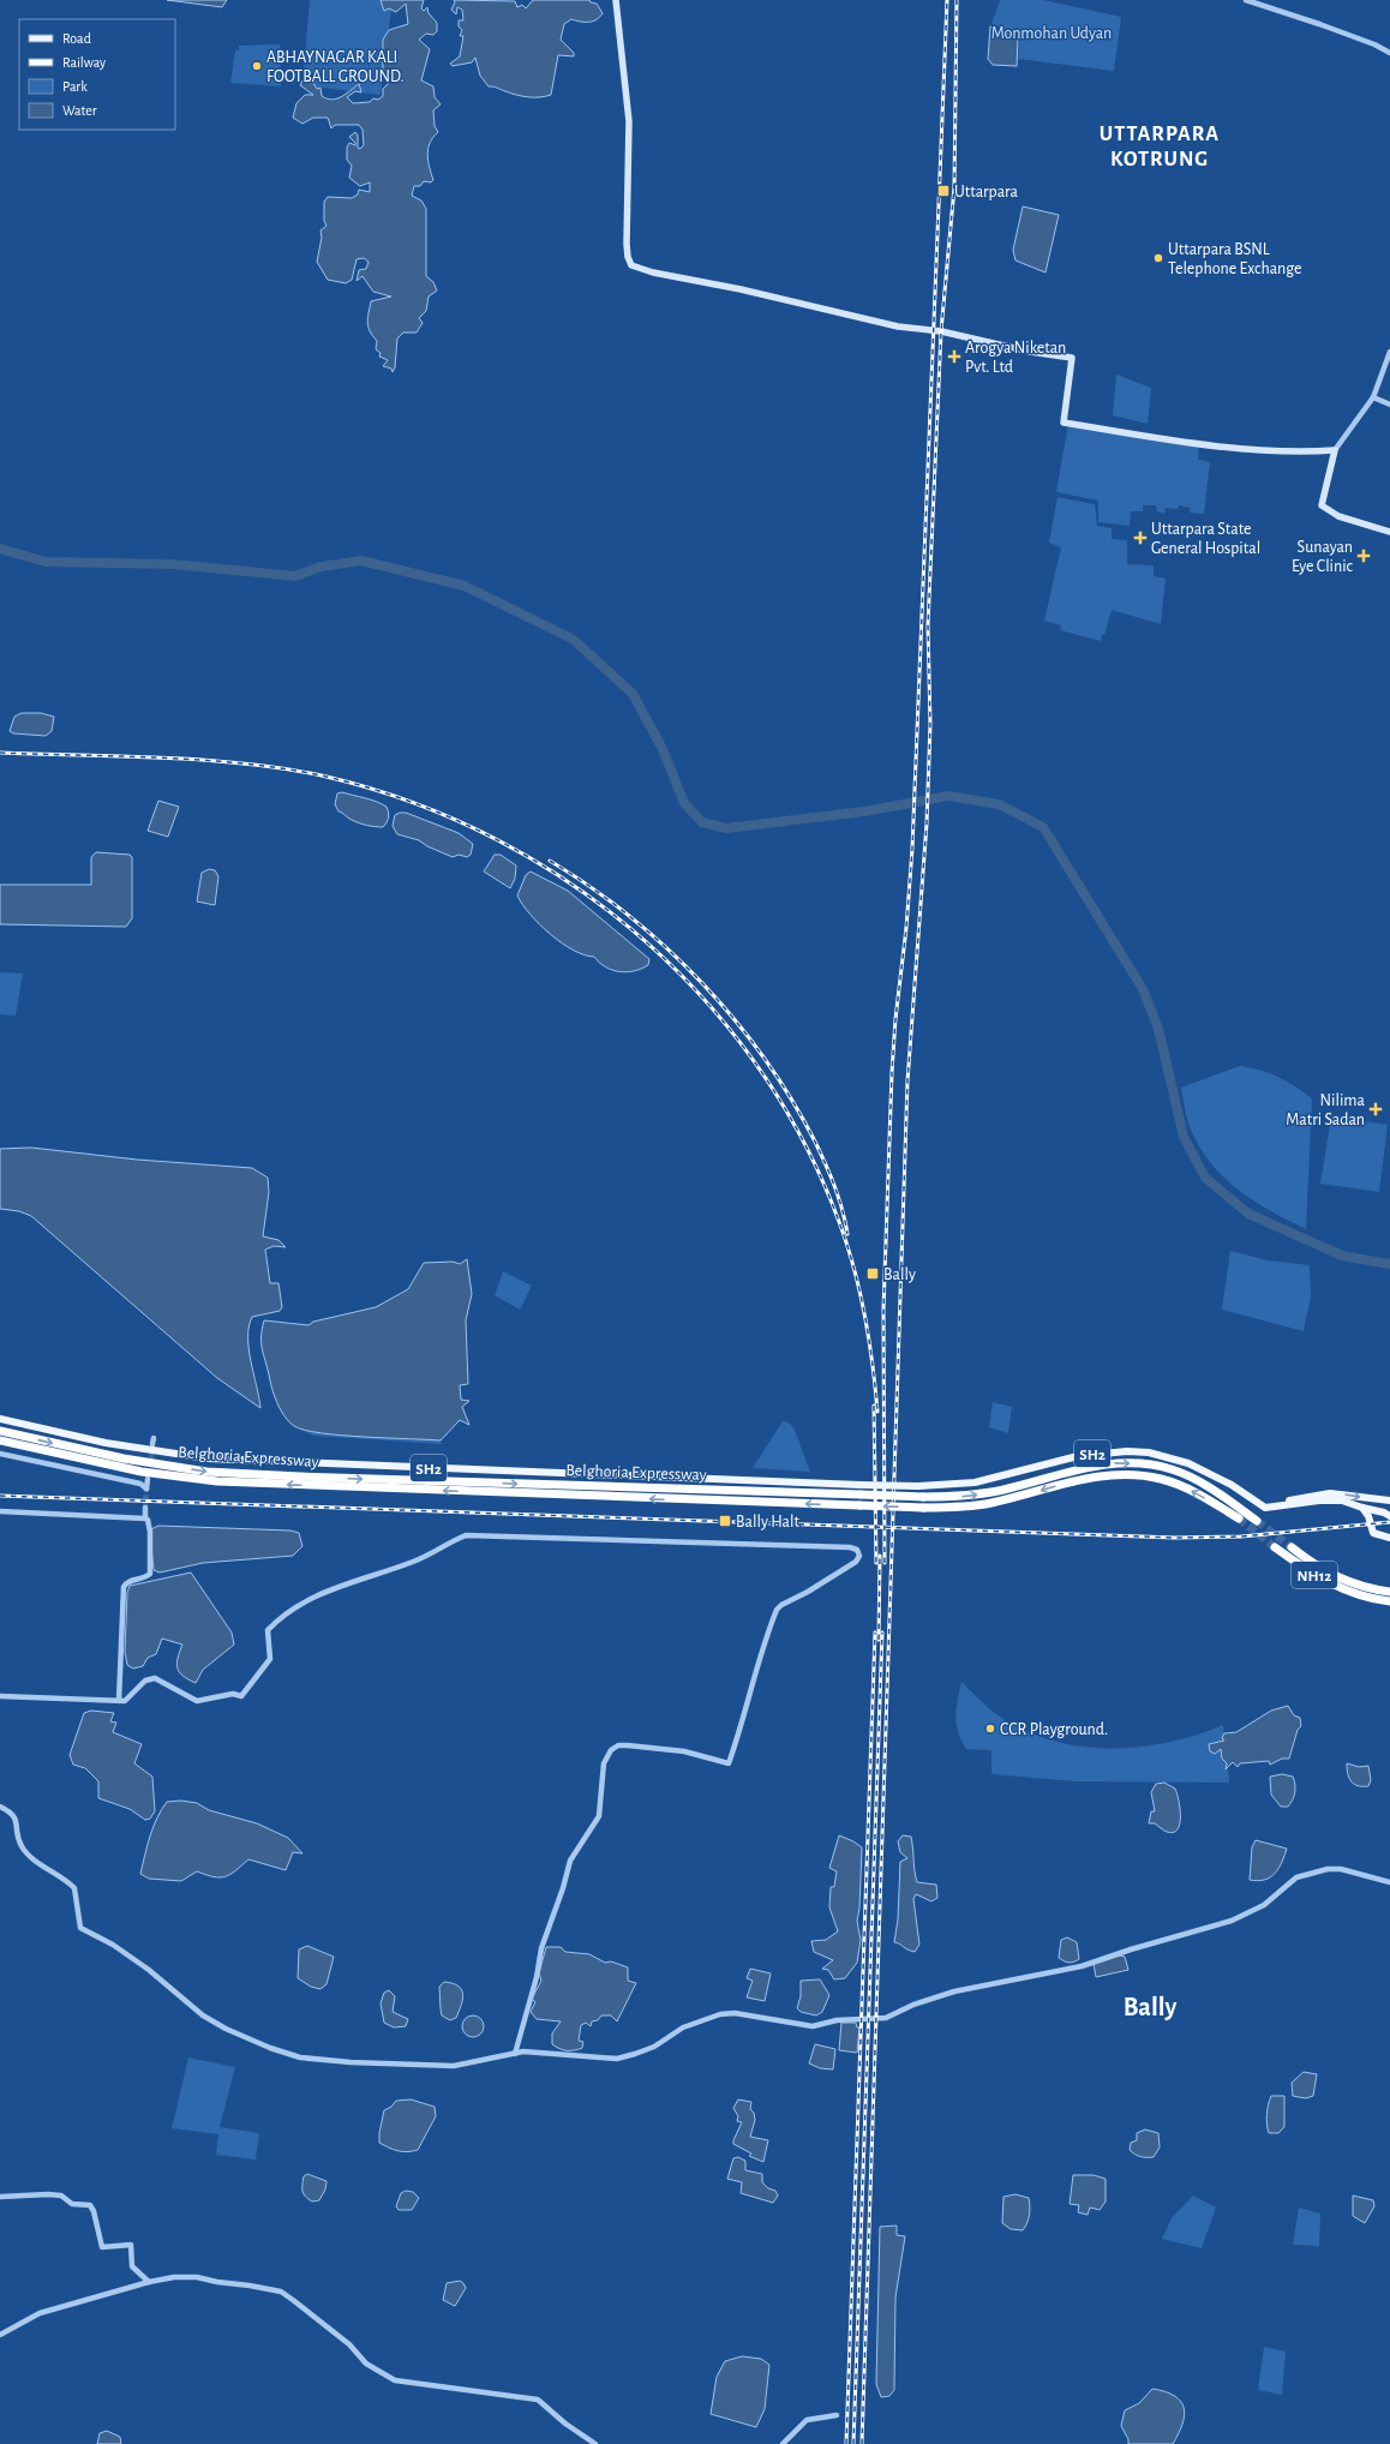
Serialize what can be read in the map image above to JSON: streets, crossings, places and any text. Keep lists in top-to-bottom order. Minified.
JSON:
{"streets":{"highway":["Belghoria Expressway","NH12"],"main road":["SH2"]},"districts":["UTTARPARA KOTRUNG","Bally"],"parks":["Monmohan Udyan"],"places":{"other":["ABHAYNAGAR KALI FOOTBALL GROUND.","Uttarpara BSNL Telephone Exchange","CCR Playground."],"transit":["Uttarpara","Bally","Bally Halt"],"health":["Arogya Niketan Pvt. Ltd","Uttarpara State General Hospital","Sunayan Eye Clinic","Nilima Matri Sadan"]},"legend":["Road","Railway","Park","Water"]}
